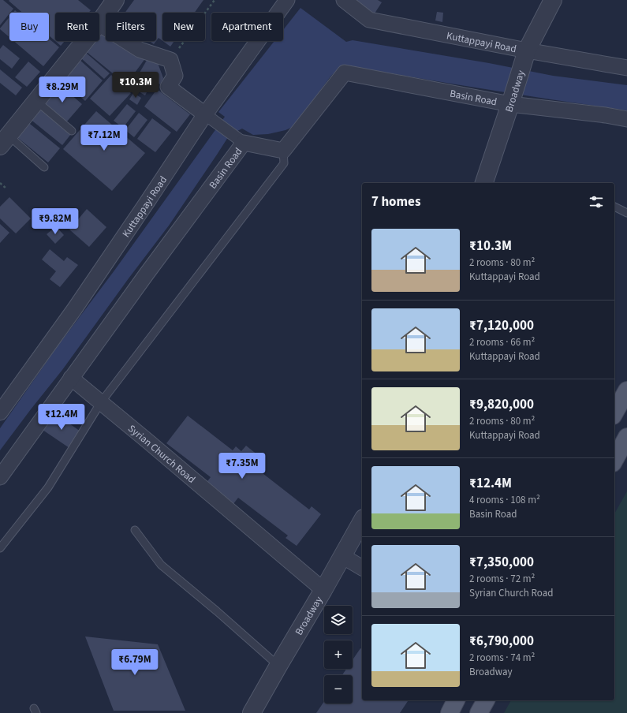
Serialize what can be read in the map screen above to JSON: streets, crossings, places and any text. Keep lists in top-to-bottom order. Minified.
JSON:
{"streets":{"street":["Kuttappayi Road","Broadway","Basin Road","Syrian Church Road"]},"crossings":[["Kuttappayi Road","Broadway"],["Broadway","Basin Road"],["Broadway","Syrian Church Road"],["Basin Road","Syrian Church Road"]],"page":{"chip":["Buy","Rent","Filters","New","Apartment"],"price":["₹10.3M","₹8.29M","₹7.12M","₹9.82M","₹12.4M","₹7.35M","₹6.79M"],"heading":"7 homes","list":[{"name":"₹10.3M","note":"2 rooms · 80 m² · Kuttappayi Road"},{"name":"₹7,120,000","note":"2 rooms · 66 m² · Kuttappayi Road"},{"name":"₹9,820,000","note":"2 rooms · 80 m² · Kuttappayi Road"},{"name":"₹12.4M","note":"4 rooms · 108 m² · Basin Road"},{"name":"₹7,350,000","note":"2 rooms · 72 m² · Syrian Church Road"},{"name":"₹6,790,000","note":"2 rooms · 74 m² · Broadway"}],"map_buttons":["+","−"]}}
